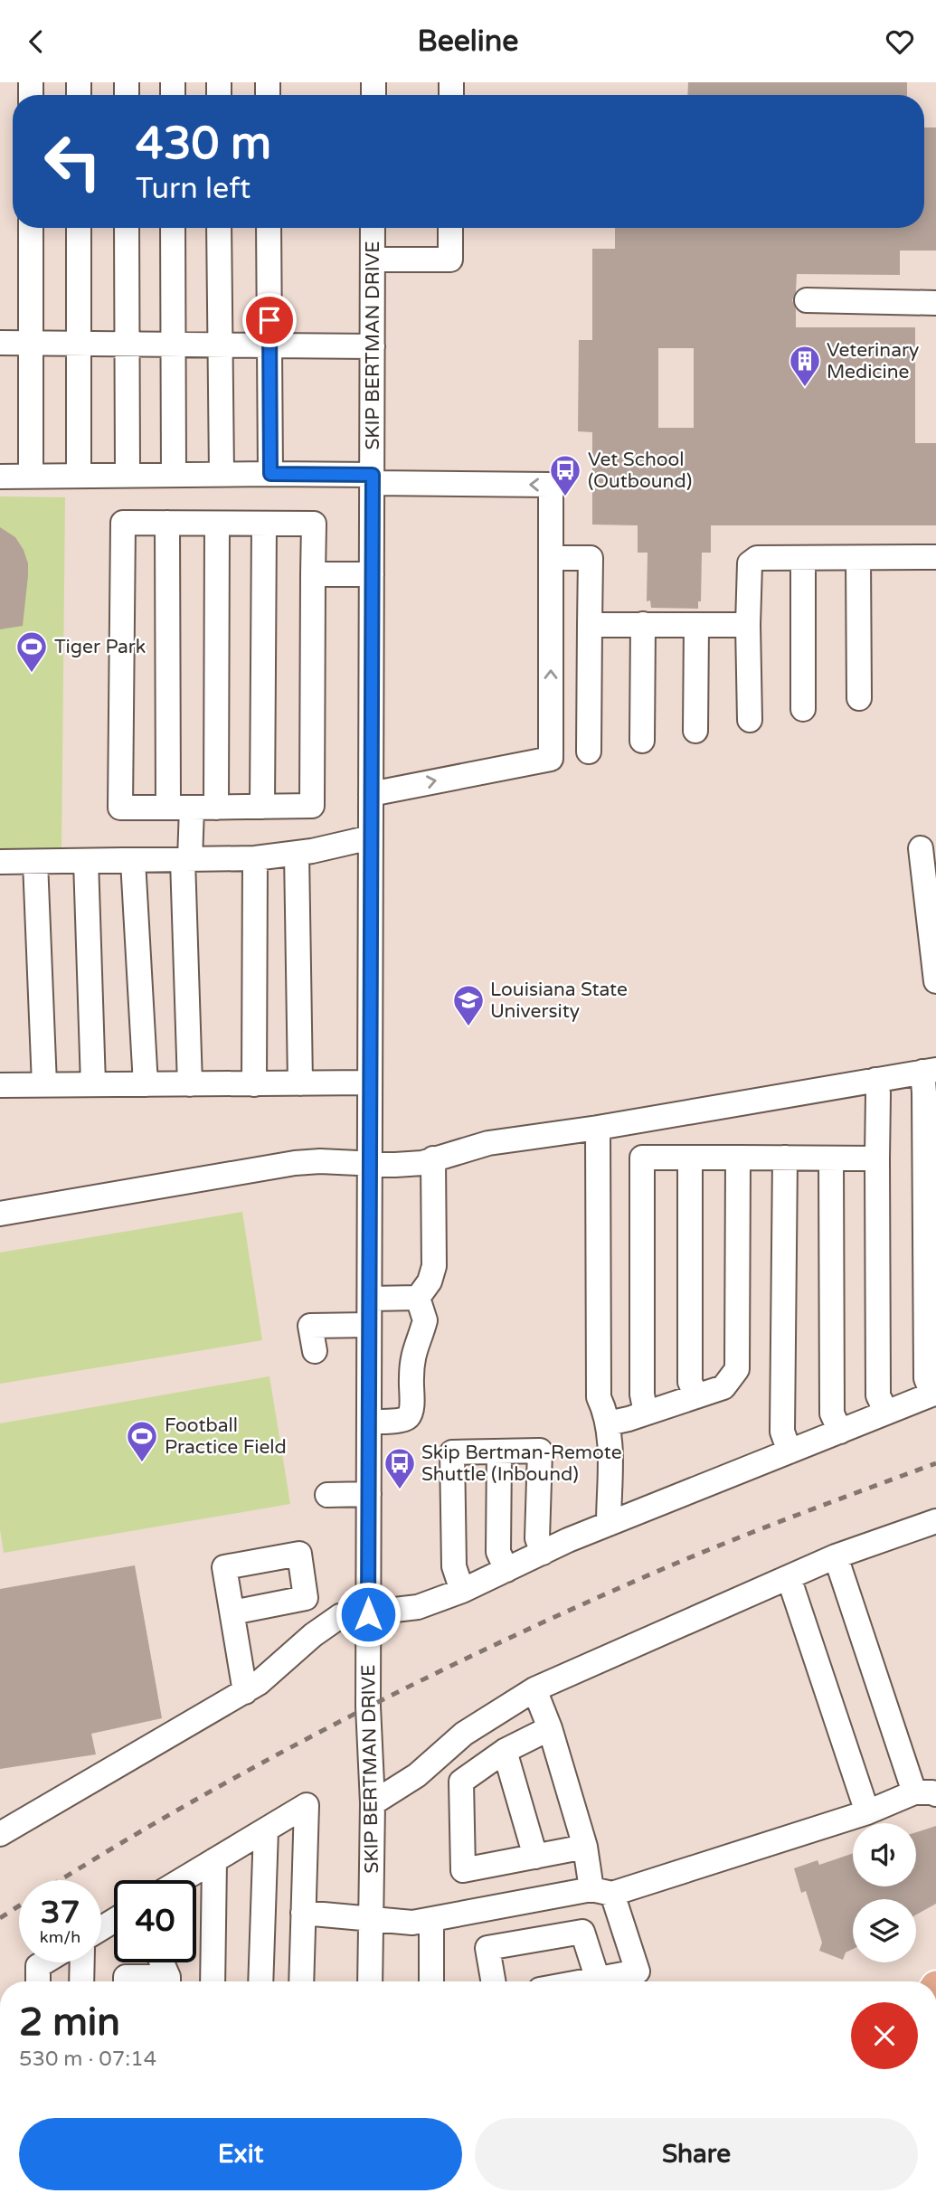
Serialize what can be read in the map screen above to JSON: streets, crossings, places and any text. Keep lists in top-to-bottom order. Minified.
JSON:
{"streets":{"street":["SKIP BERTMAN DRIVE"]},"places":{"building":["Veterinary Medicine"],"bus stop":["Vet School (Outbound)","Skip Bertman-Remote Shuttle (Inbound)"],"sports":["Tiger Park","Football Practice Field"],"school or university":["Louisiana State University"]},"page":{"header":"Beeline","turn":["430 m","Turn left"],"speed":"37 km/h","limit":"40","heading":["2 min","530 m · 07:14"],"buttons":["Exit","Share"]}}
